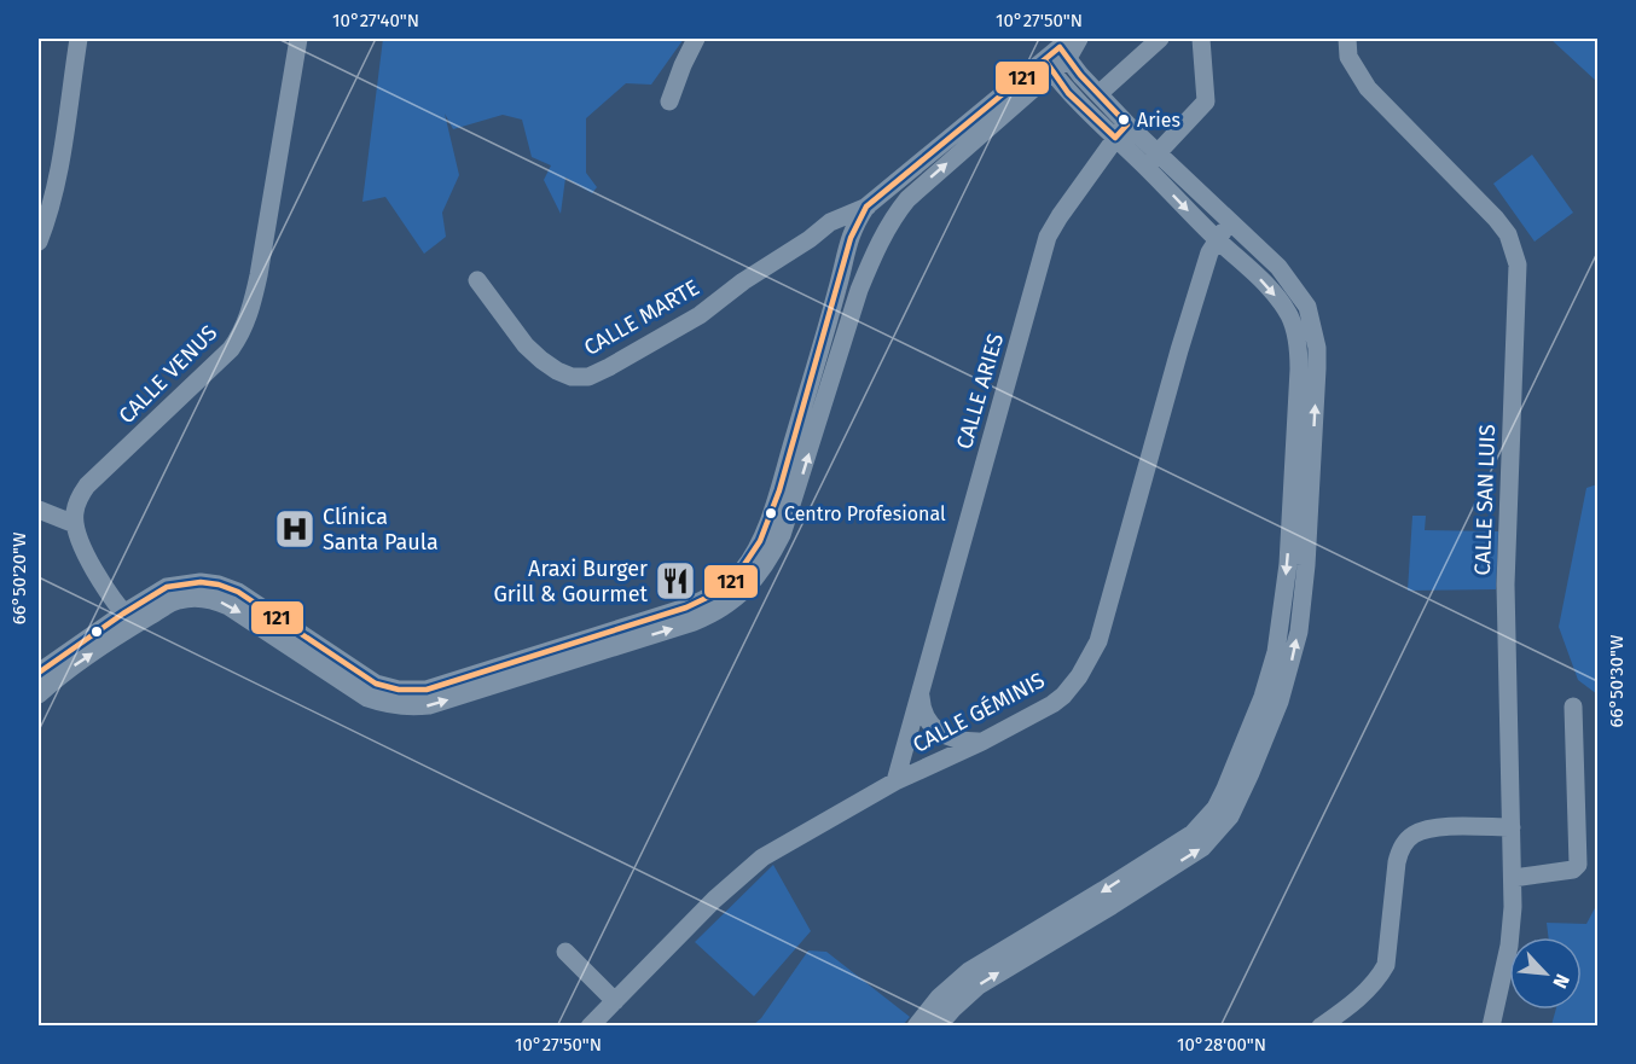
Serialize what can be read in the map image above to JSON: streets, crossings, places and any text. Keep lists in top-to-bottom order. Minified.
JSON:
{"streets":{"street":["CALLE MARTE","CALLE VENUS","CALLE ARIES","CALLE SAN LUIS","CALLE GÉMINIS"]},"crossings":[["CALLE ARIES","CALLE GÉMINIS"]],"places":{"other":["Aries","Centro Profesional"],"hospital":["Clínica Santa Paula"],"restaurant":["Araxi Burger Grill & Gourmet"]},"lines":["transit line 121"],"north":"bottom right","coordinates":["10°27'40\"N","10°27'50\"N","66°50'20\"W","66°50'30\"W","10°28'00\"N"]}
